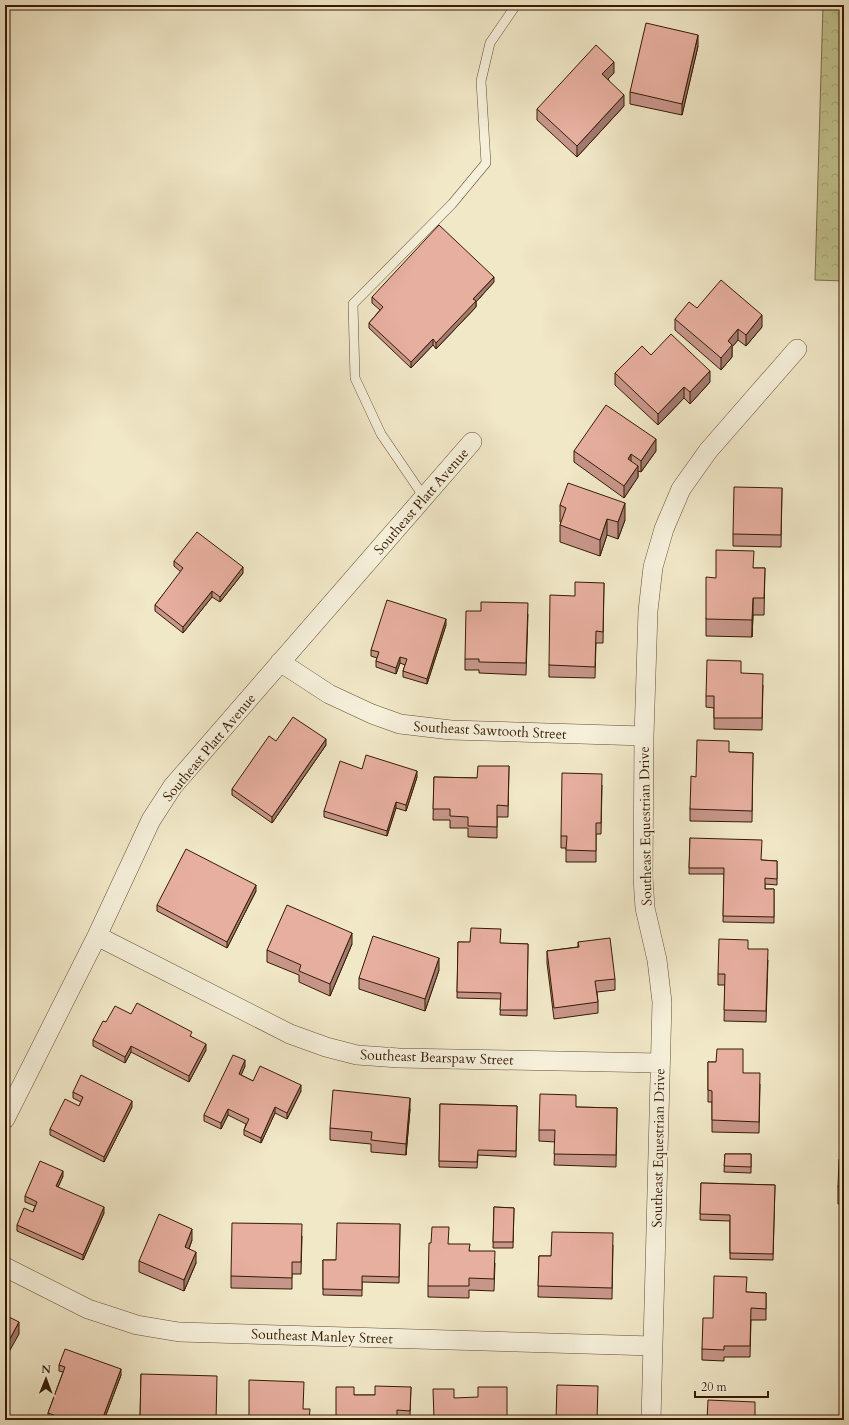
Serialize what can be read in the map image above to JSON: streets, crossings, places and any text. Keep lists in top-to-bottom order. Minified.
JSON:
{"streets":{"street":["Southeast Platt Avenue","Southeast Sawtooth Street","Southeast Equestrian Drive","Southeast Bearspaw Street","Southeast Manley Street"]},"crossings":[["Southeast Platt Avenue","Southeast Sawtooth Street"],["Southeast Platt Avenue","Southeast Bearspaw Street"],["Southeast Sawtooth Street","Southeast Equestrian Drive"],["Southeast Equestrian Drive","Southeast Bearspaw Street"],["Southeast Equestrian Drive","Southeast Manley Street"]],"scale_bar":"20 m","north":"top"}
